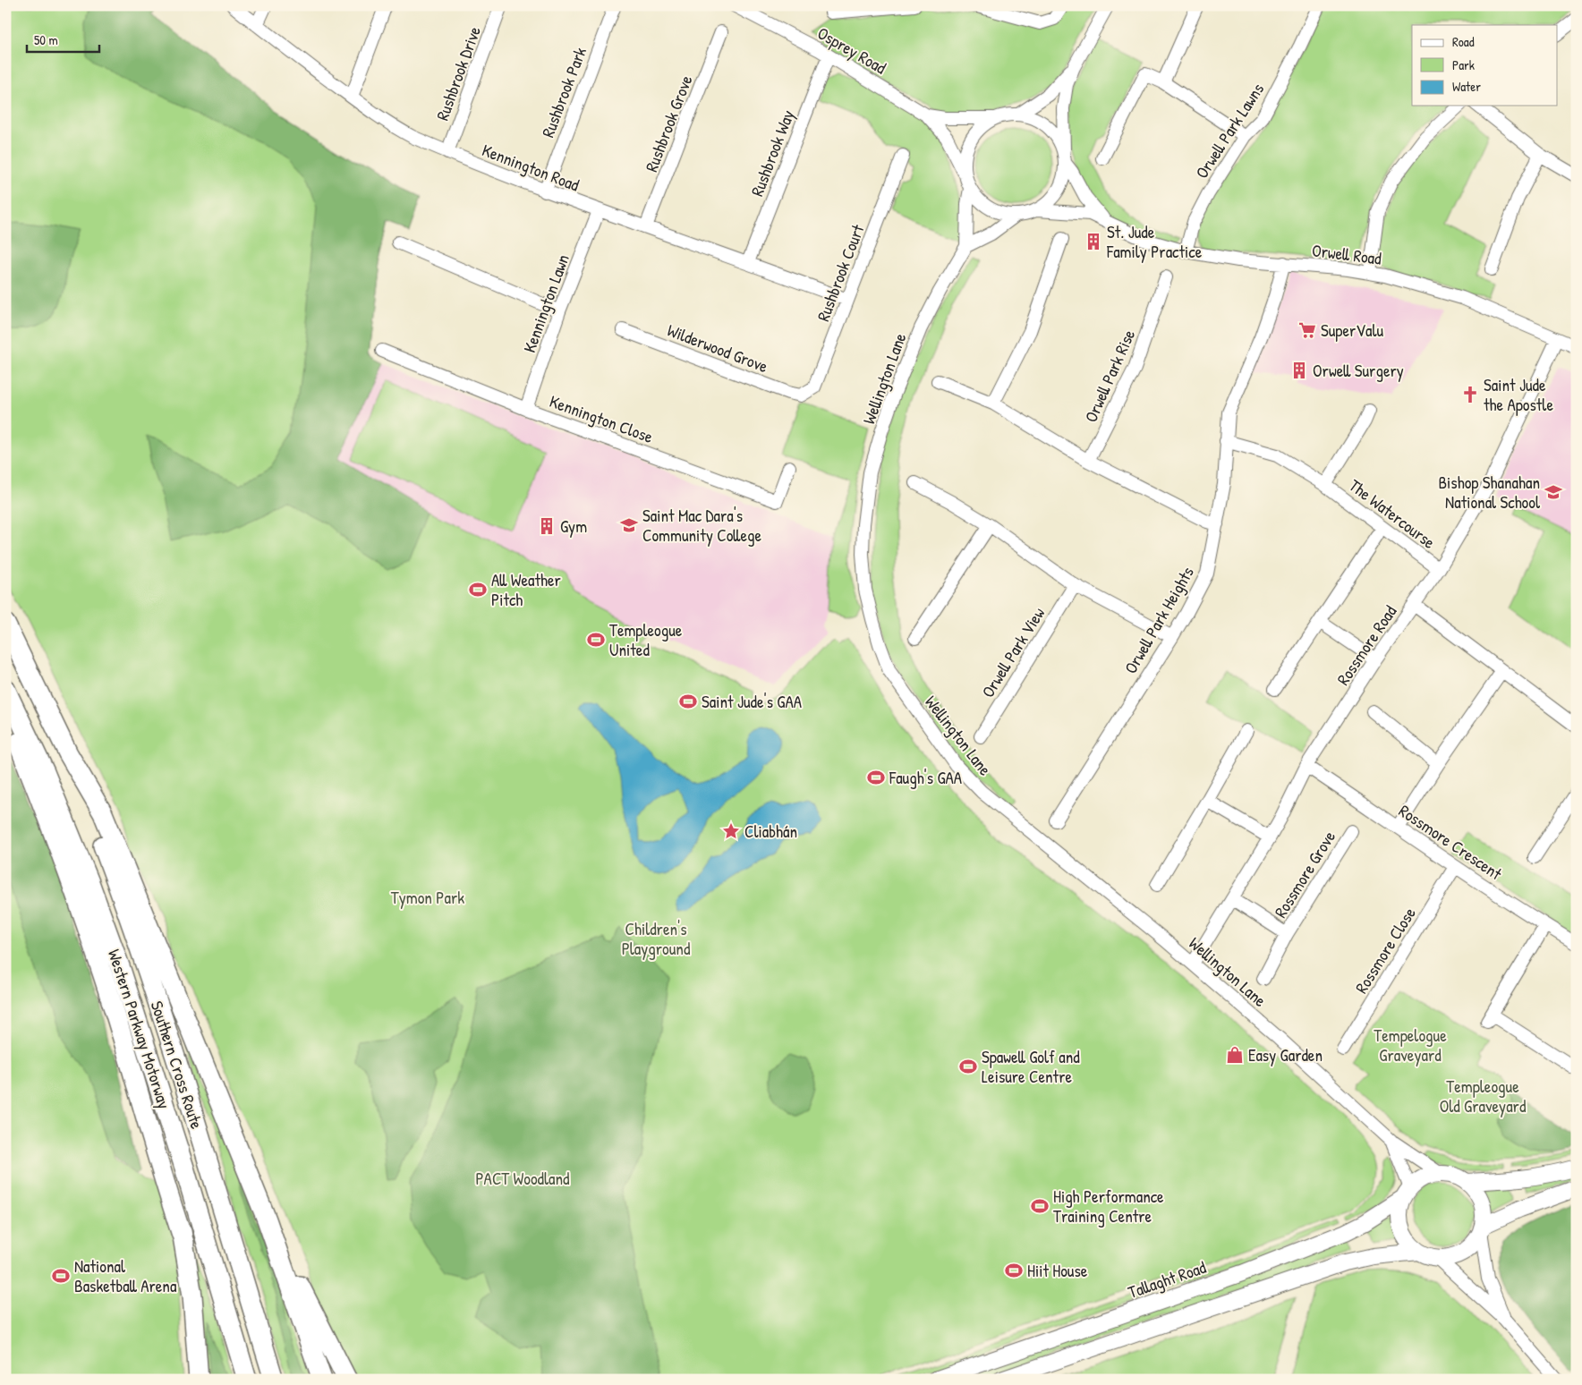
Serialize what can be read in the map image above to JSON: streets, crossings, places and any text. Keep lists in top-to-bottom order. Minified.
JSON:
{"streets":{"highway":["Western Parkway Motorway","Southern Cross Route"],"main road":["Tallaght Road"],"street":["Osprey Road","Rushbrook Drive","Rushbrook Park","Rushbrook Grove","Orwell Park Lawns","Rushbrook Way","Kennington Road","Orwell Road","Rushbrook Court","Kennington Lawn","Wilderwood Grove","Orwell Park Rise","Wellington Lane","Kennington Close","The Watercourse","Orwell Park Heights","Rossmore Road","Orwell Park View","Rossmore Crescent","Rossmore Grove","Rossmore Close"]},"crossings":[["Osprey Road","Rushbrook Way"],["Osprey Road","Orwell Road"],["Osprey Road","Wellington Lane"],["Rushbrook Drive","Kennington Road"],["Rushbrook Park","Kennington Road"],["Rushbrook Grove","Kennington Road"],["Orwell Park Lawns","Orwell Road"],["Rushbrook Way","Kennington Road"],["Kennington Road","Rushbrook Court"],["Kennington Road","Kennington Lawn"],["Orwell Road","Wellington Lane"],["Orwell Road","Orwell Park Heights"],["Orwell Road","Rossmore Road"],["Rushbrook Court","Wilderwood Grove"],["Kennington Lawn","Kennington Close"],["Wellington Lane","Rossmore Road"],["Wellington Lane","Tallaght Road"],["The Watercourse","Orwell Park Heights"],["The Watercourse","Rossmore Road"],["Rossmore Road","Rossmore Crescent"],["Rossmore Road","Rossmore Grove"],["Rossmore Crescent","Rossmore Close"]],"parks":["Tymon Park","Children's Playground","Tempelogue Graveyard","Templeogue Old Graveyard","PACT Woodland"],"places":{"building":["St. Jude Family Practice","Orwell Surgery","Gym"],"supermarket":["SuperValu"],"church":["Saint Jude the Apostle"],"school or university":["Bishop Shanahan National School","Saint Mac Dara's Community College"],"sports":["All Weather Pitch","Templeogue United","Saint Jude's GAA","Faugh's GAA","Spawell Golf and Leisure Centre","High Performance Training Centre","Hiit House","National Basketball Arena"],"place":["Cliabhán"],"shop":["Easy Garden"]},"legend":["Road","Park","Water"],"scale_bar":"50 m"}
